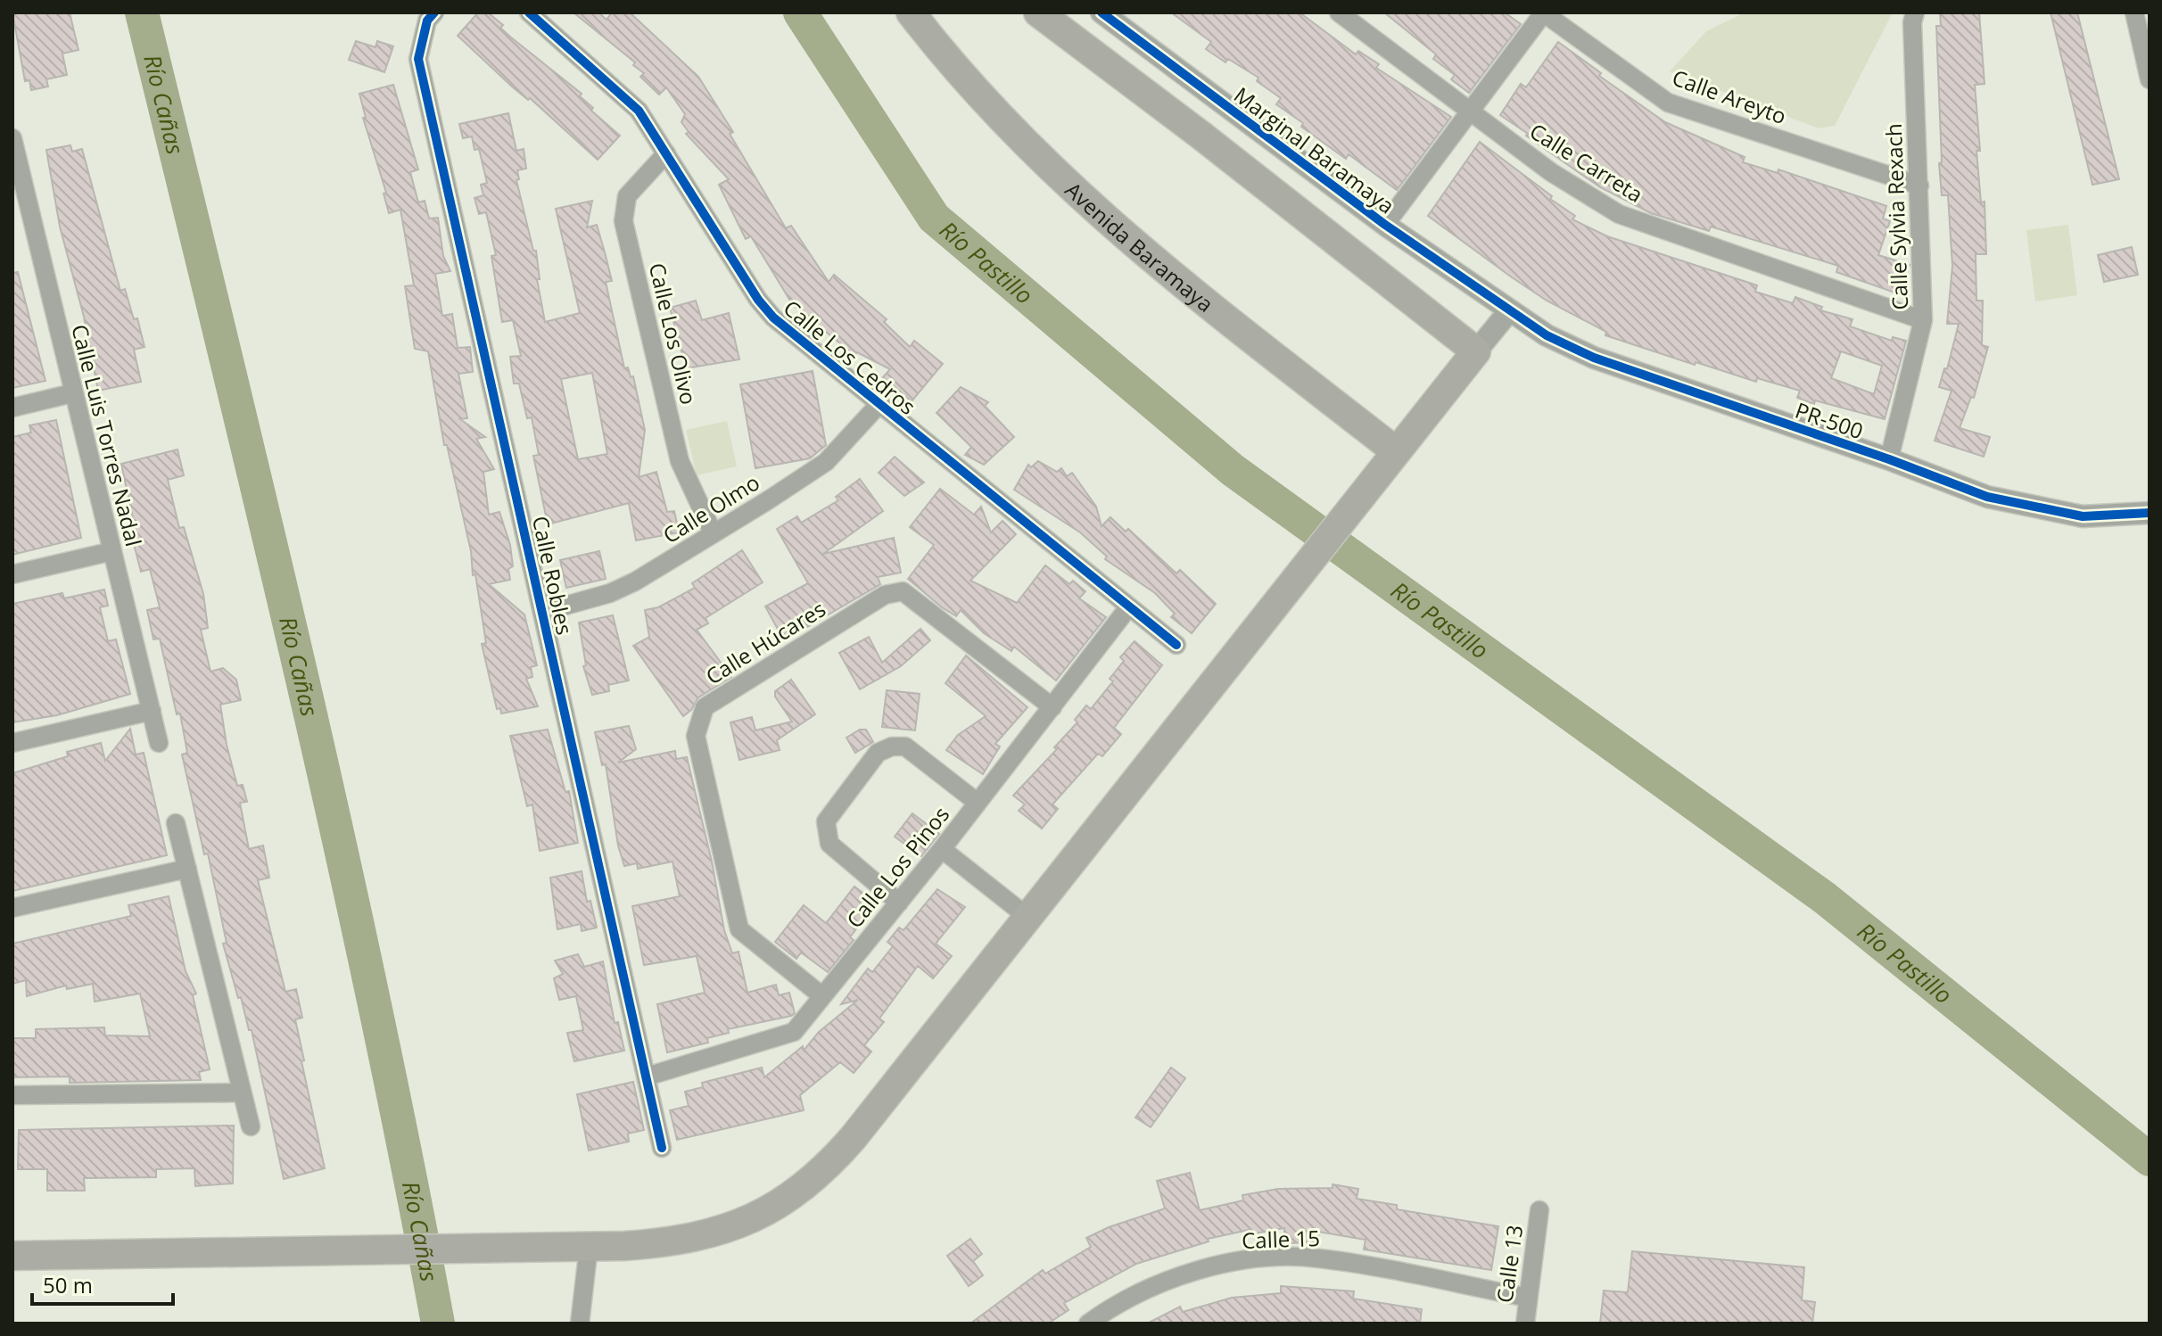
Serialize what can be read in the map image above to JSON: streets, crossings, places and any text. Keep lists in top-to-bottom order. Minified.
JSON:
{"streets":{"highway":["Avenida Baramaya"],"street":["Calle Areyto","Marginal Baramaya","Calle Carreta","Calle Sylvia Rexach","Calle Los Olivo","Calle Los Cedros","PR-500","Calle Luis Torres Nadal","Calle Olmo","Calle Robles","Calle Húcares","Calle Los Pinos","Calle 15","Calle 13"]},"crossings":[["Calle Areyto","Calle Sylvia Rexach"],["Marginal Baramaya","PR-500"],["Calle Carreta","Calle Sylvia Rexach"],["Calle Sylvia Rexach","PR-500"],["Calle Los Olivo","Calle Los Cedros"],["Calle Los Olivo","Calle Olmo"],["Calle Los Cedros","Calle Olmo"],["Calle Los Cedros","Calle Los Pinos"],["Calle Olmo","Calle Robles"],["Calle Robles","Calle Los Pinos"],["Calle Húcares","Calle Los Pinos"],["Calle 15","Calle 13"]],"water":["Río Cañas","Río Pastillo"],"scale_bar":"50 m"}
